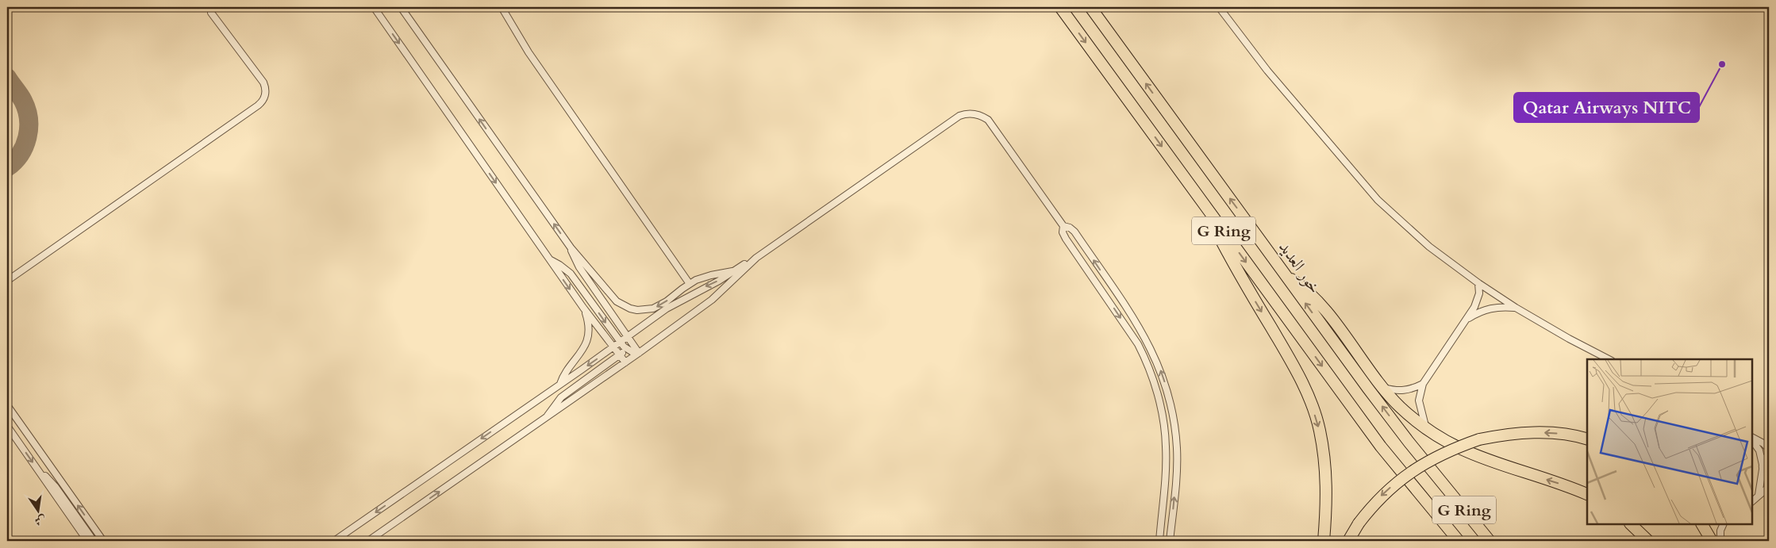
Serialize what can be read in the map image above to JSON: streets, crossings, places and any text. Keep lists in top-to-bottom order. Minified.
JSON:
{"streets":{"highway":["G Ring","خور العديد"]},"places":["Qatar Airways NITC"],"north":"bottom"}
